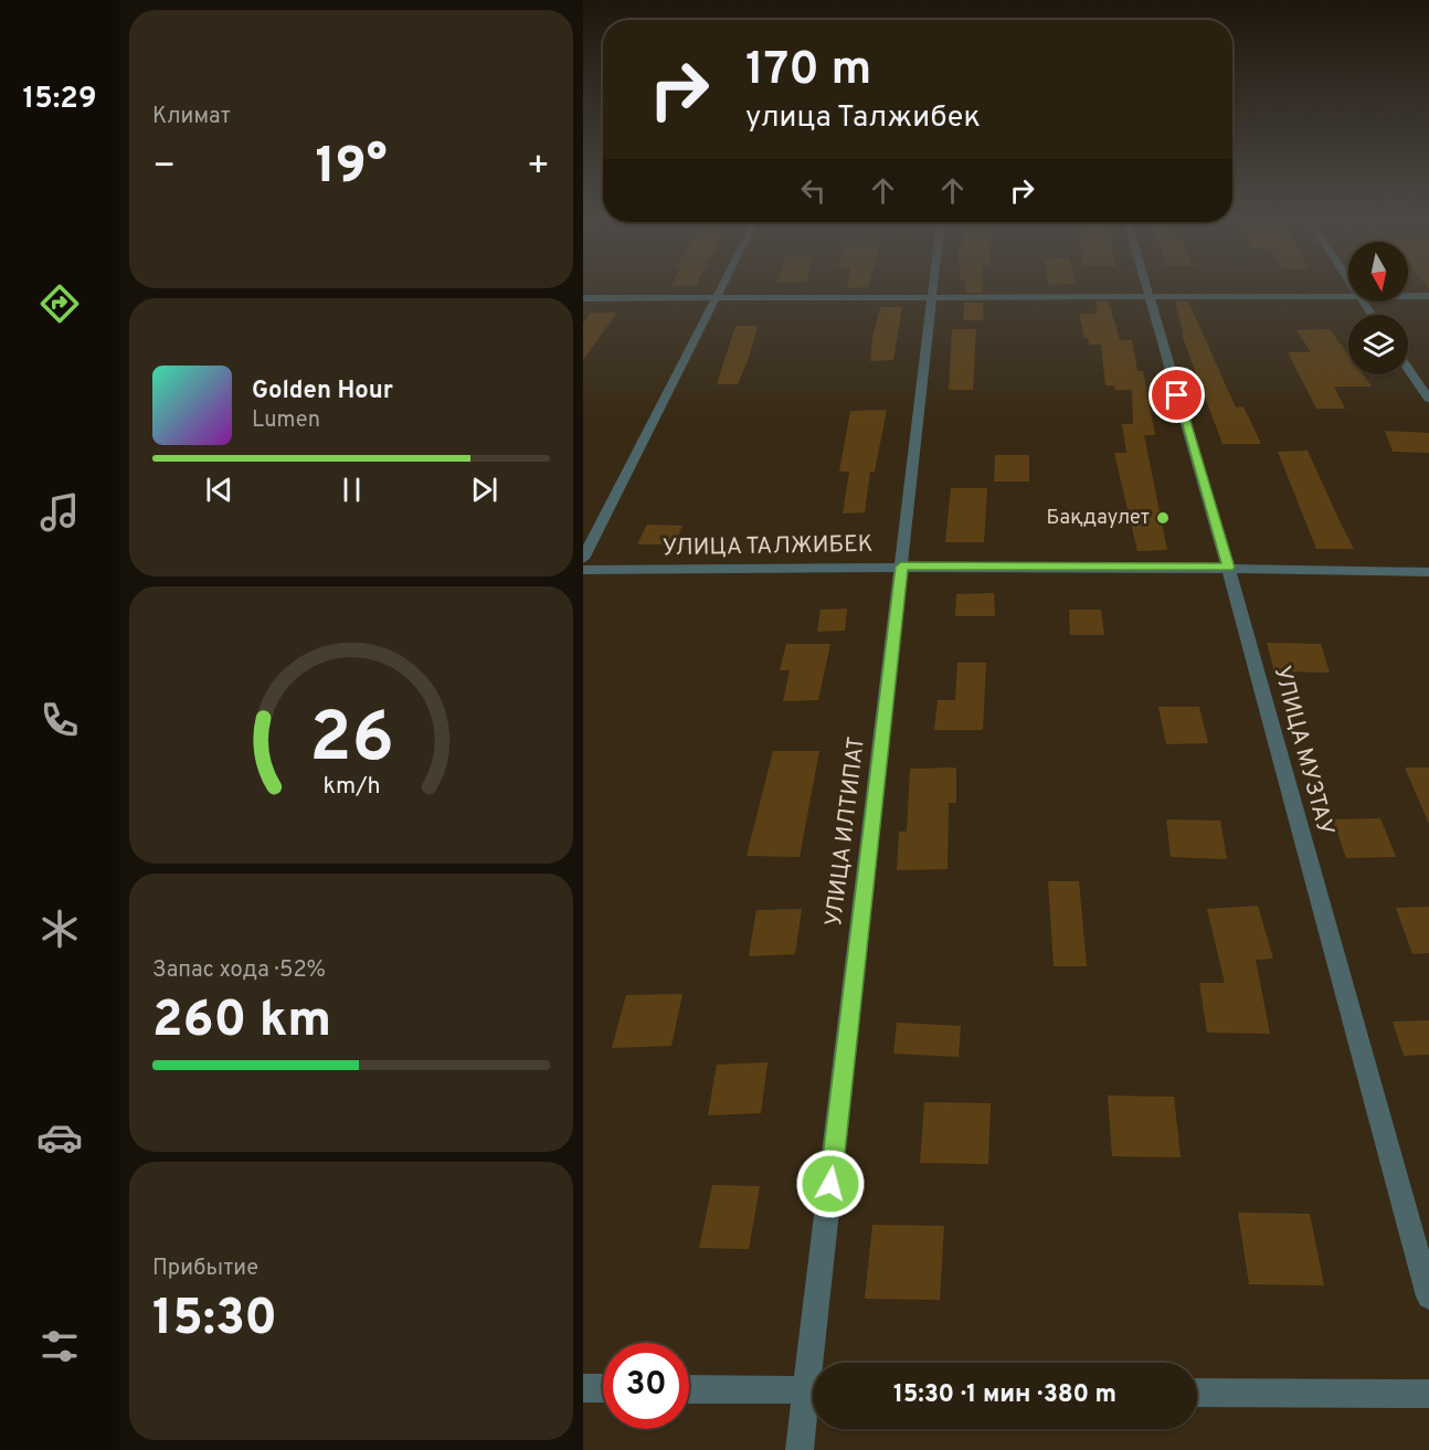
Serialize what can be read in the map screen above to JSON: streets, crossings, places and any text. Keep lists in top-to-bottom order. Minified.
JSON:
{"streets":{"street":["УЛИЦА ТАЛЖИБЕК","УЛИЦА МУЗТАУ","УЛИЦА ИЛТИПАТ"]},"crossings":[["УЛИЦА ТАЛЖИБЕК","УЛИЦА МУЗТАУ"],["УЛИЦА ТАЛЖИБЕК","УЛИЦА ИЛТИПАТ"]],"places":["Бақдаулет"],"north":"bottom","page":{"tabs":"15:29","tile":["Климат",["Запас хода · 52%","260 km"],["Прибытие","15:30"]],"turn":["170 m","улица Талжибек"],"heat":["−","19°","+"],"song":["Golden Hour","Lumen"],"limit":"30","trip":"15:30 · 1 мин · 380 m","gauge":["26","km/h"]}}
